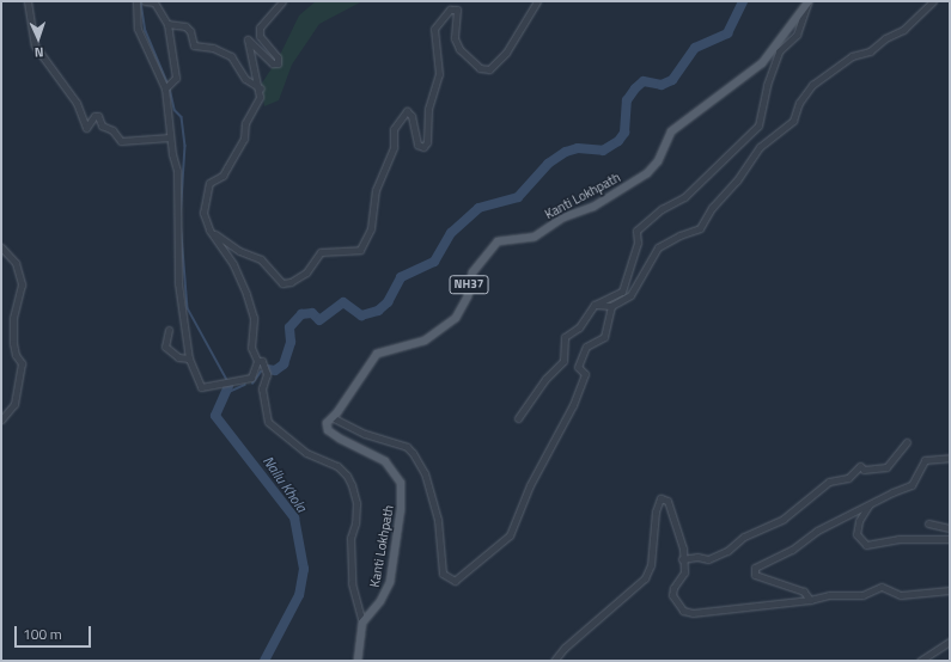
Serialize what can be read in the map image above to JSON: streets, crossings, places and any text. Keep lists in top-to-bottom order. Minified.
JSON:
{"streets":{"main road":["Kanti Lokhpath","NH37"]},"water":["Nallu Khola"],"scale_bar":"100 m","north":"bottom"}
